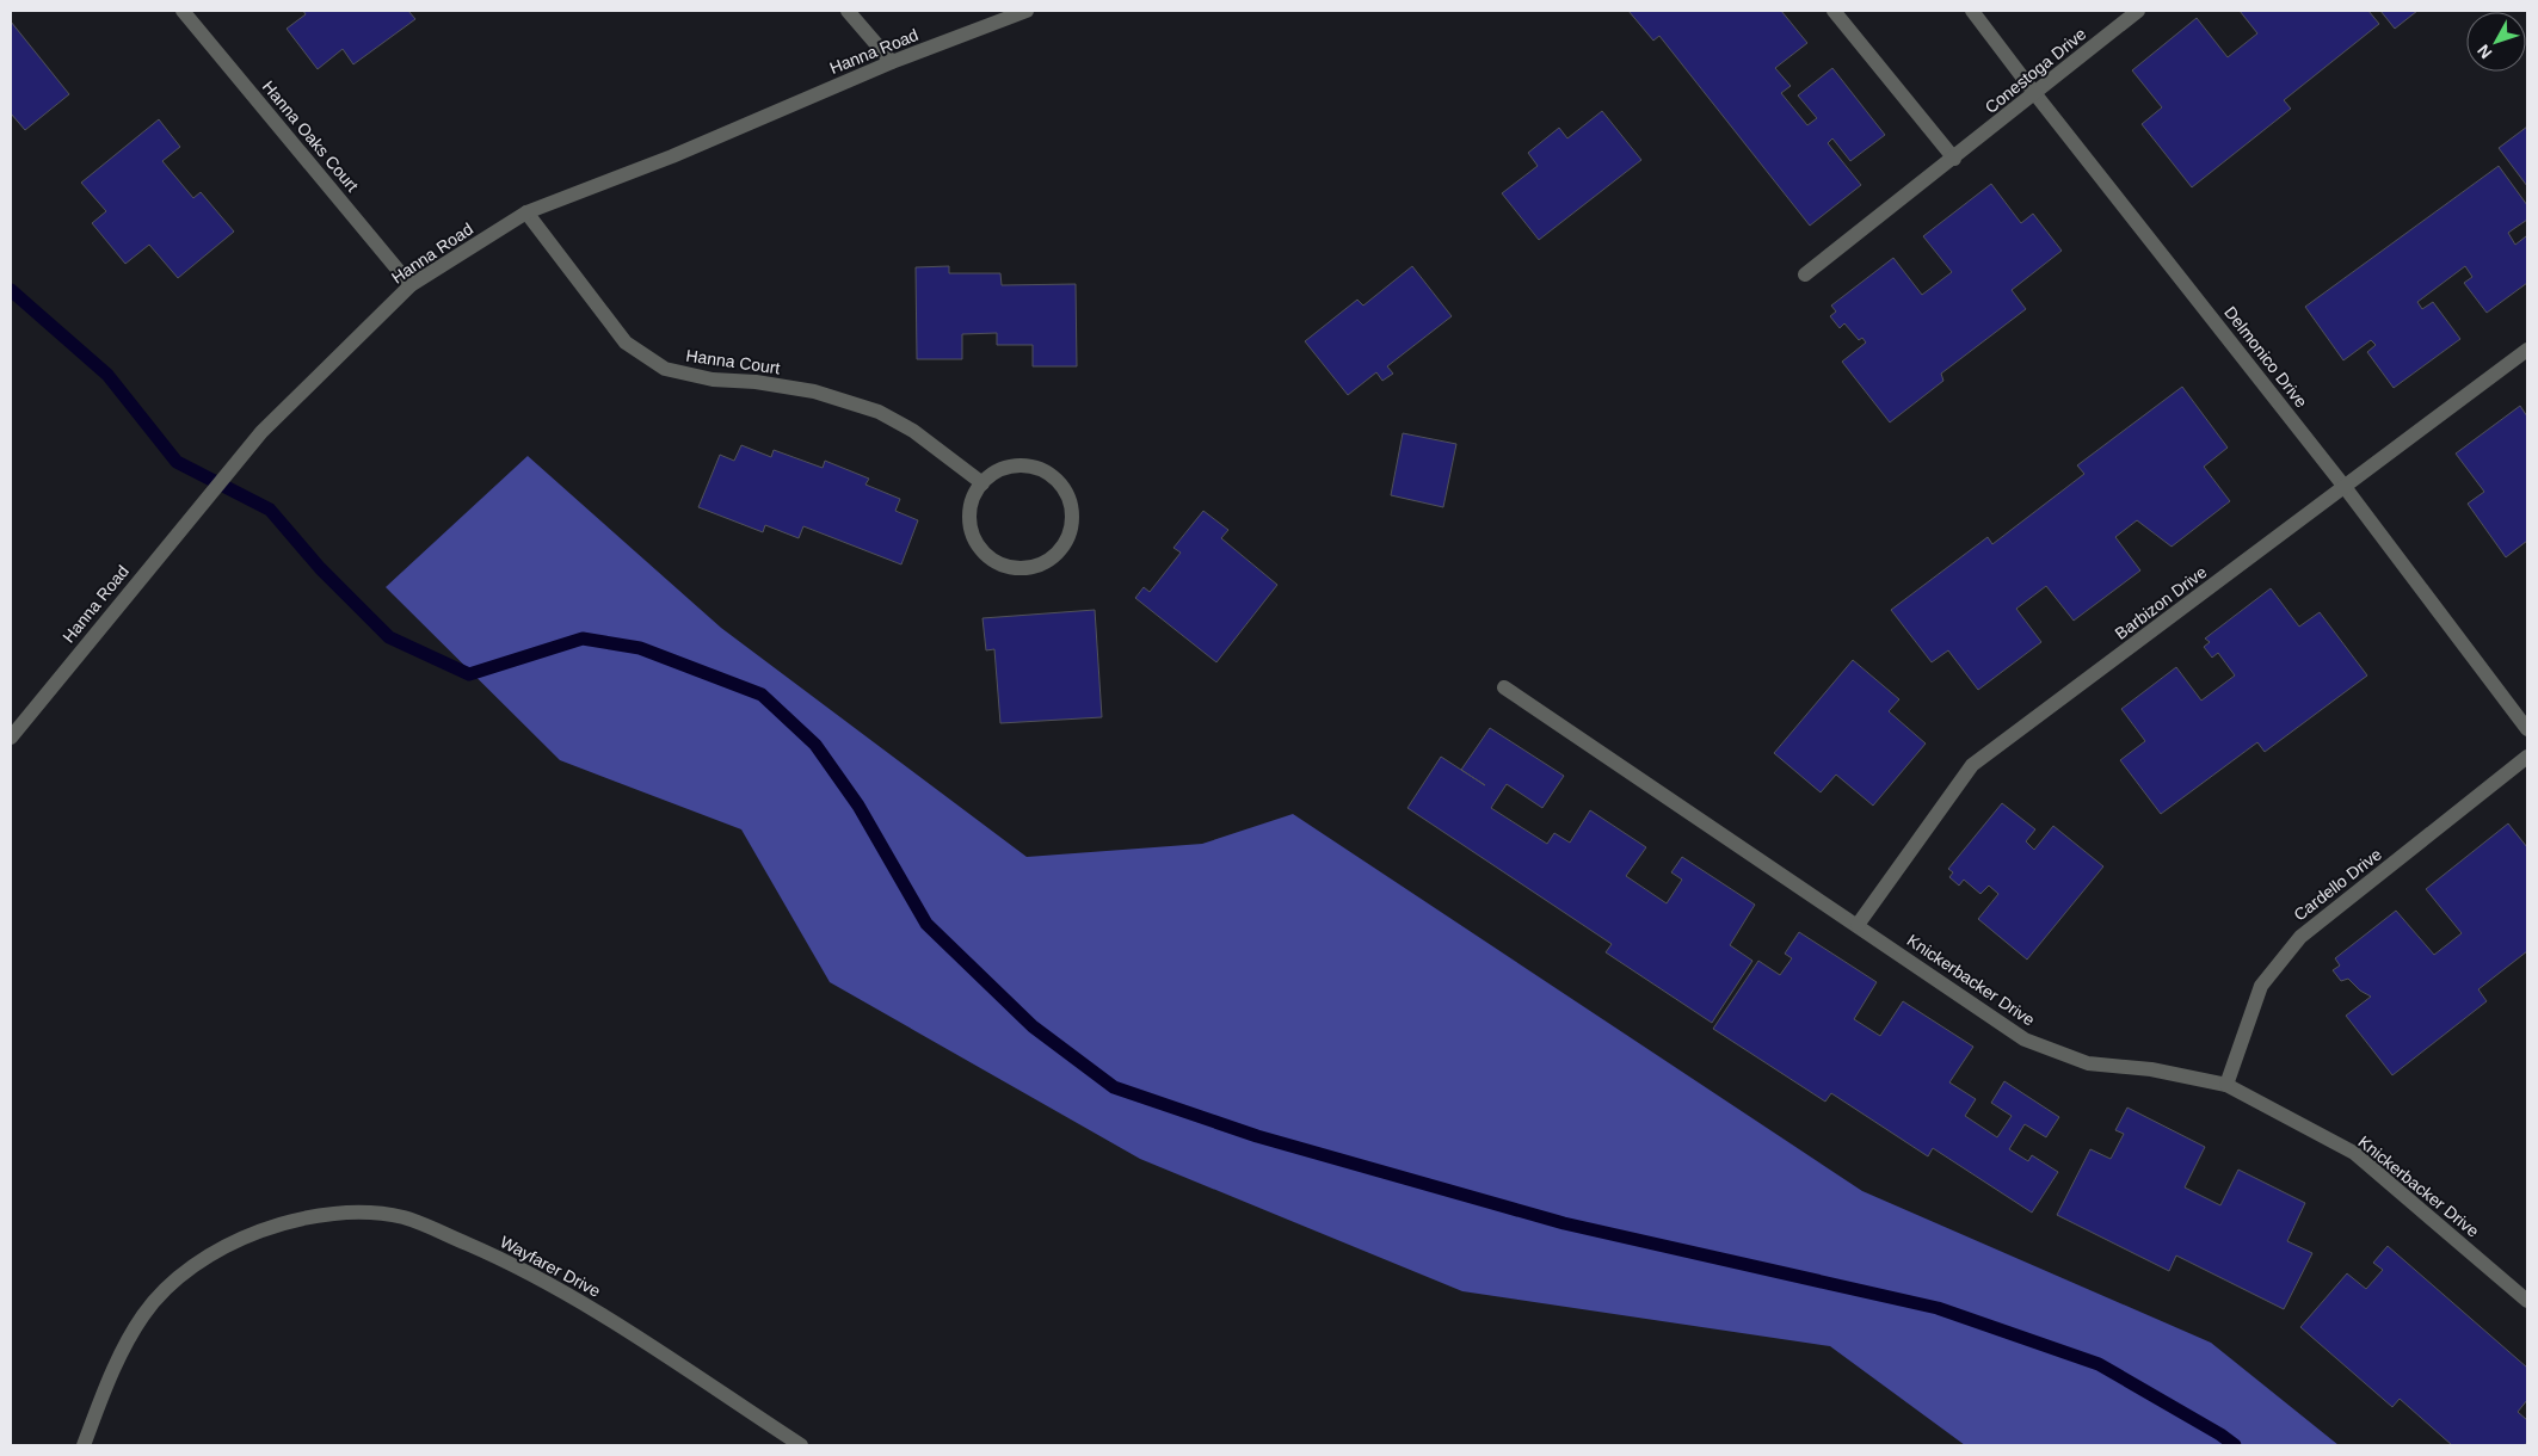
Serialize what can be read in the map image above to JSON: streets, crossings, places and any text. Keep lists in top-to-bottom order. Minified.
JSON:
{"streets":{"street":["Hanna Road","Conestoga Drive","Hanna Oaks Court","Delmonico Drive","Hanna Court","Barbizon Drive","Cardello Drive","Knickerbacker Drive","Wayfarer Drive"]},"crossings":[["Hanna Road","Hanna Oaks Court"],["Hanna Road","Hanna Court"],["Conestoga Drive","Delmonico Drive"],["Delmonico Drive","Barbizon Drive"],["Barbizon Drive","Knickerbacker Drive"],["Cardello Drive","Knickerbacker Drive"]],"north":"bottom left"}
